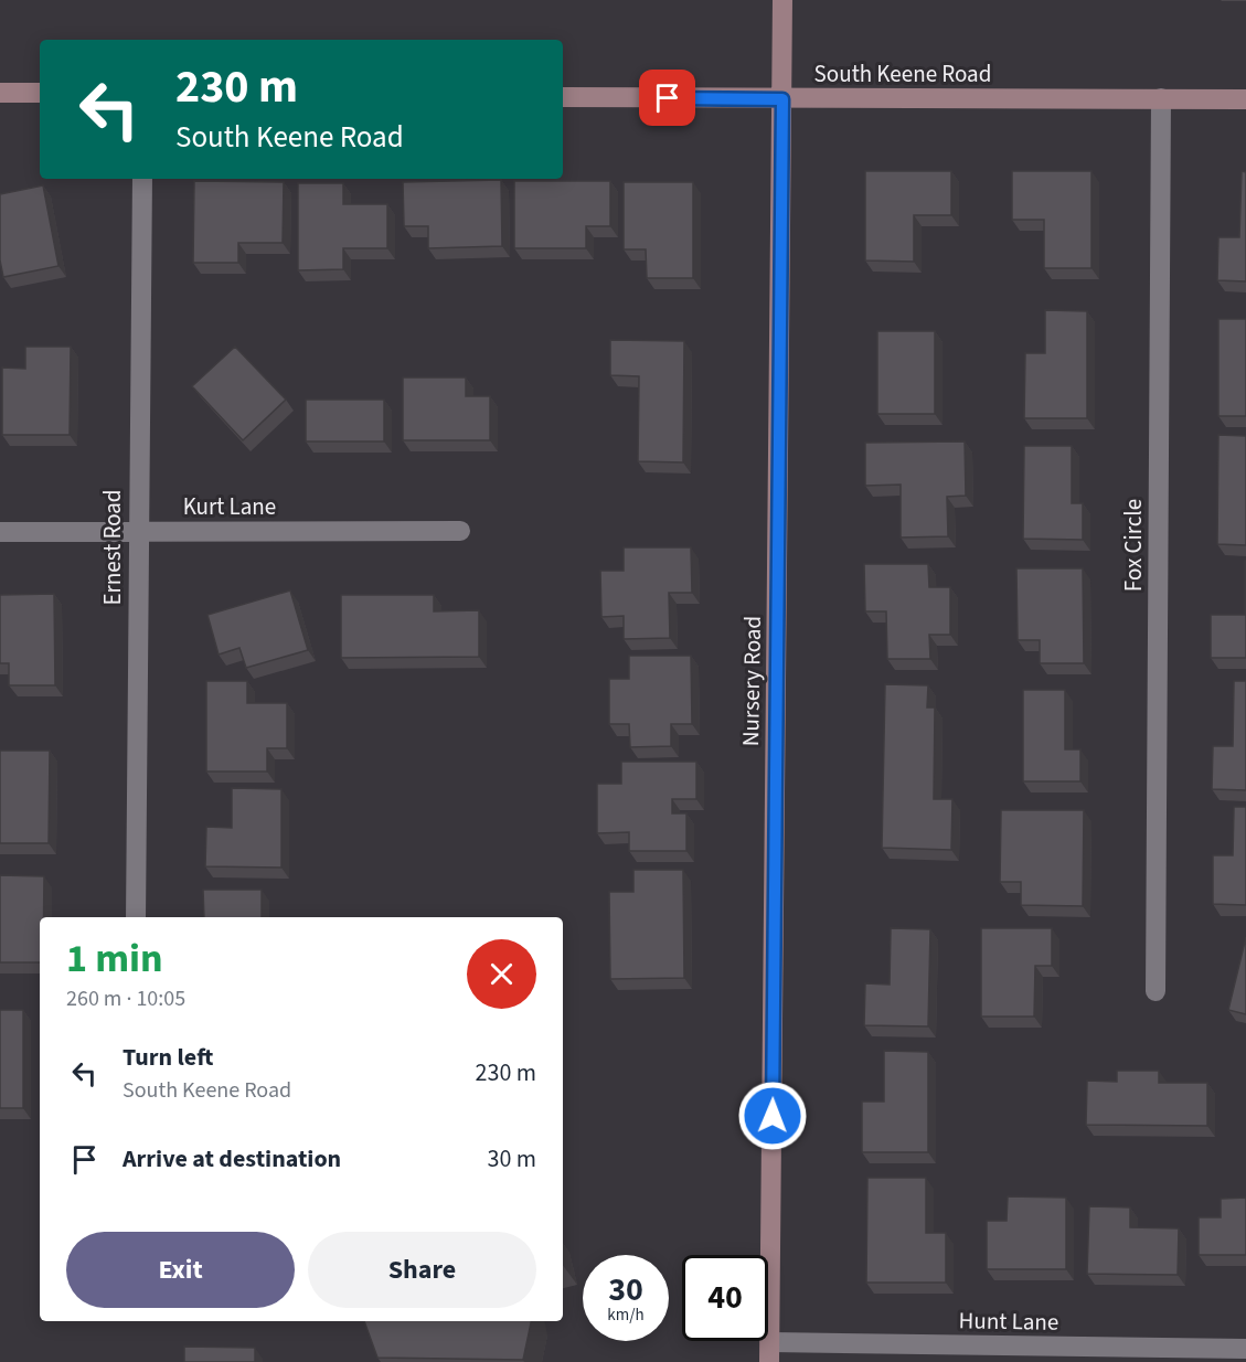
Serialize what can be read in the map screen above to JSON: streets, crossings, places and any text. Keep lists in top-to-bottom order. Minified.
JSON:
{"streets":{"street":["South Keene Road","Kurt Lane","Fox Circle","Ernest Road","Nursery Road","Hunt Lane"]},"crossings":[["South Keene Road","Fox Circle"],["South Keene Road","Nursery Road"],["Kurt Lane","Ernest Road"],["Nursery Road","Hunt Lane"]],"page":{"turn":["230 m","South Keene Road"],"heading":["1 min","260 m · 10:05"],"list":[{"name":"Turn left","note":"South Keene Road","value":"230 m"},{"name":"Arrive at destination","value":"30 m"}],"buttons":["Exit","Share"],"speed":"30 km/h","limit":"40"}}
